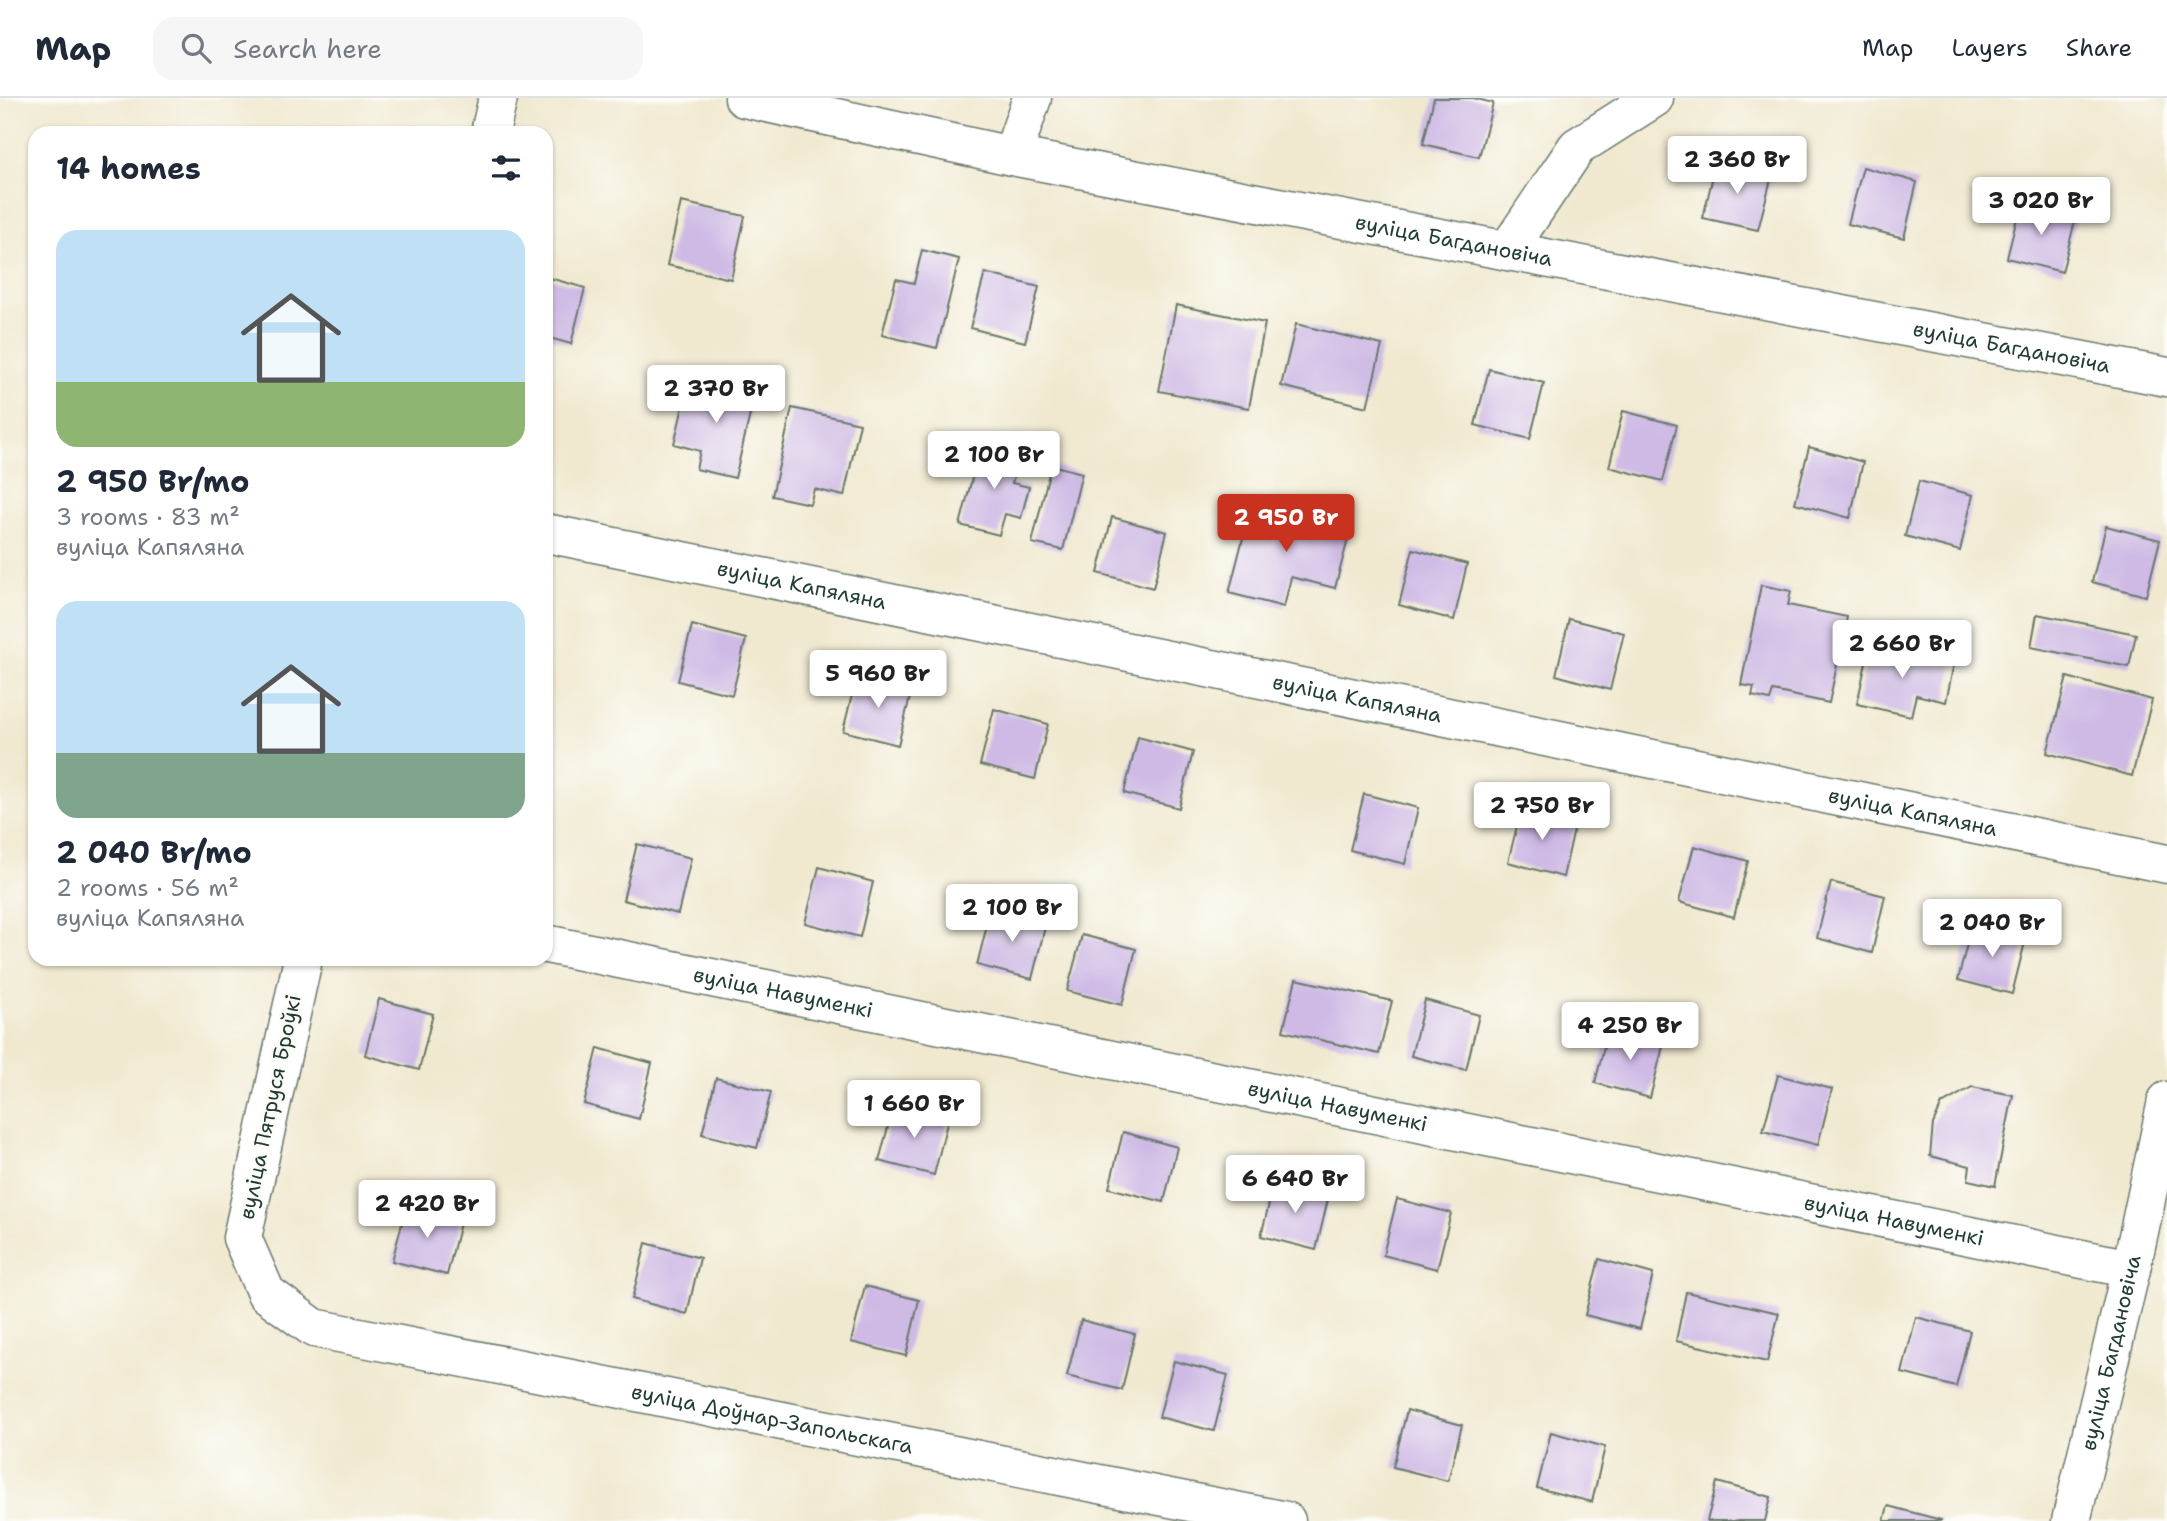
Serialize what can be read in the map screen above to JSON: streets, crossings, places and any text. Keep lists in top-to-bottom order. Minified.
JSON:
{"streets":{"street":["вуліца Багдановіча","вуліца Капяляна","вуліца Навуменкі","вуліца Пятруся Броўкі","вуліца Доўнар-Запольскага"]},"crossings":[["вуліца Багдановіча","вуліца Навуменкі"],["вуліца Пятруся Броўкі","вуліца Доўнар-Запольскага"]],"page":{"header":"Map","search":"Search here","nav":["Map","Layers","Share"],"heading":"14 homes","price":["2 360 Br","3 020 Br","2 370 Br","2 100 Br","2 950 Br","2 660 Br","5 960 Br","2 750 Br","2 100 Br","2 040 Br","4 250 Br","1 660 Br","6 640 Br","2 420 Br"],"list":[{"name":"2 950 Br/mo","note":"3 rooms · 83 m² · вуліца Капяляна"},{"name":"2 040 Br/mo","note":"2 rooms · 56 m² · вуліца Капяляна"}]}}
